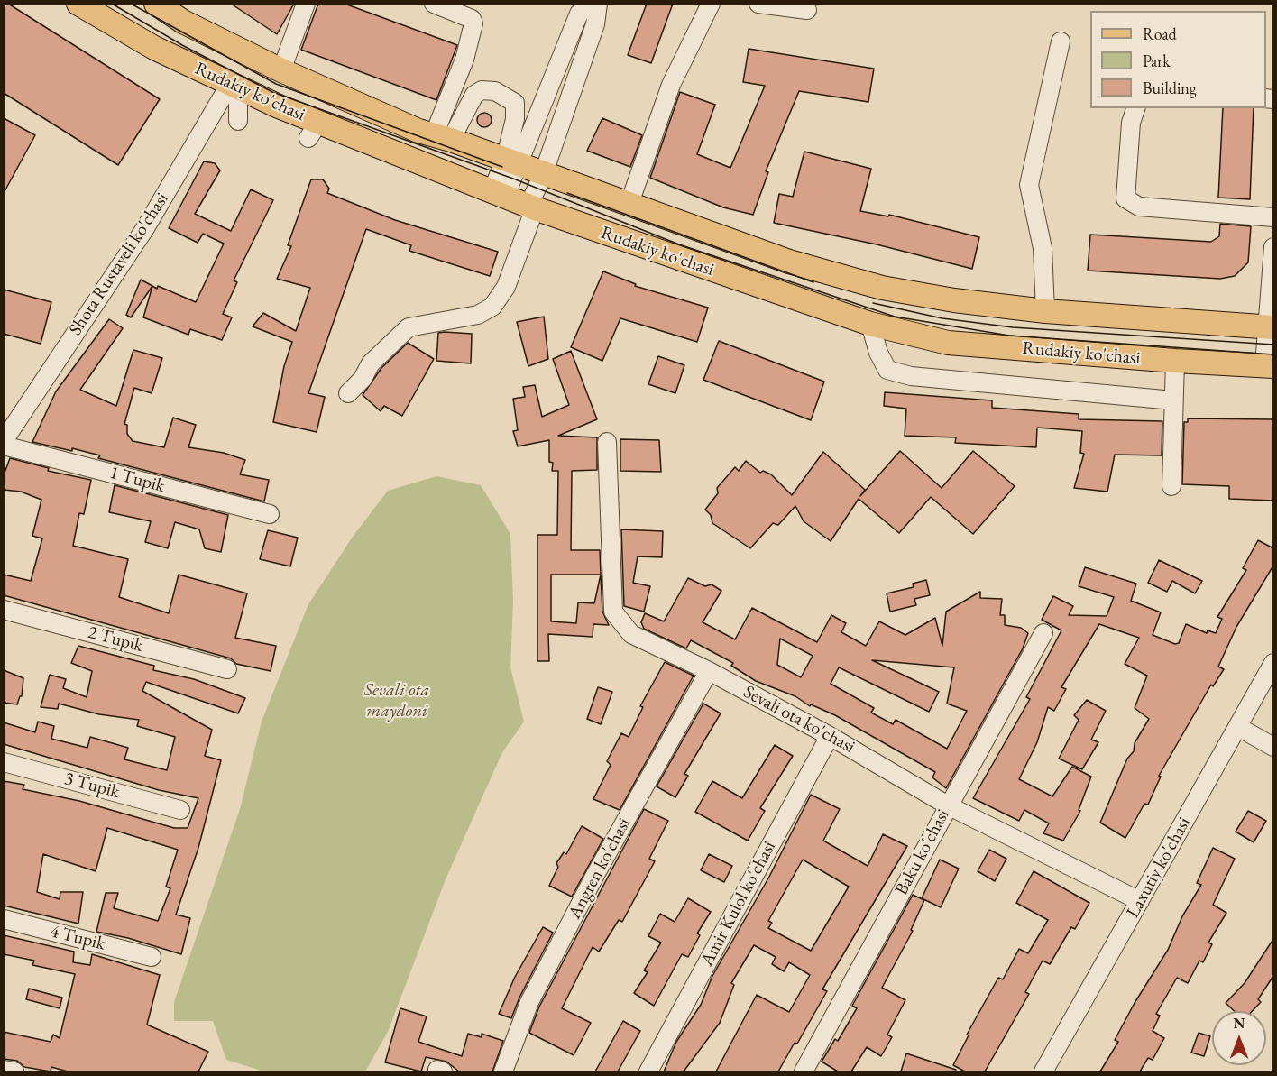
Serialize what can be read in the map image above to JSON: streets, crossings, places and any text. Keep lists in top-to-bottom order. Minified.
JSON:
{"streets":{"main road":["Rudakiy ko'chasi"],"street":["Shota Rustaveli ko'chasi","1 Tupik","2 Tupik","Sevali ota ko'chasi","3 Tupik","Baku ko'chasi","Laxutiy ko'chasi","Angren ko'chasi","Amir Kulol ko'chasi","4 Tupik"]},"crossings":[["Rudakiy ko'chasi","Shota Rustaveli ko'chasi"],["Sevali ota ko'chasi","Baku ko'chasi"],["Sevali ota ko'chasi","Laxutiy ko'chasi"],["Sevali ota ko'chasi","Angren ko'chasi"],["Sevali ota ko'chasi","Amir Kulol ko'chasi"]],"parks":["Sevali ota maydoni"],"legend":["Road","Park","Building"],"north":"top"}
